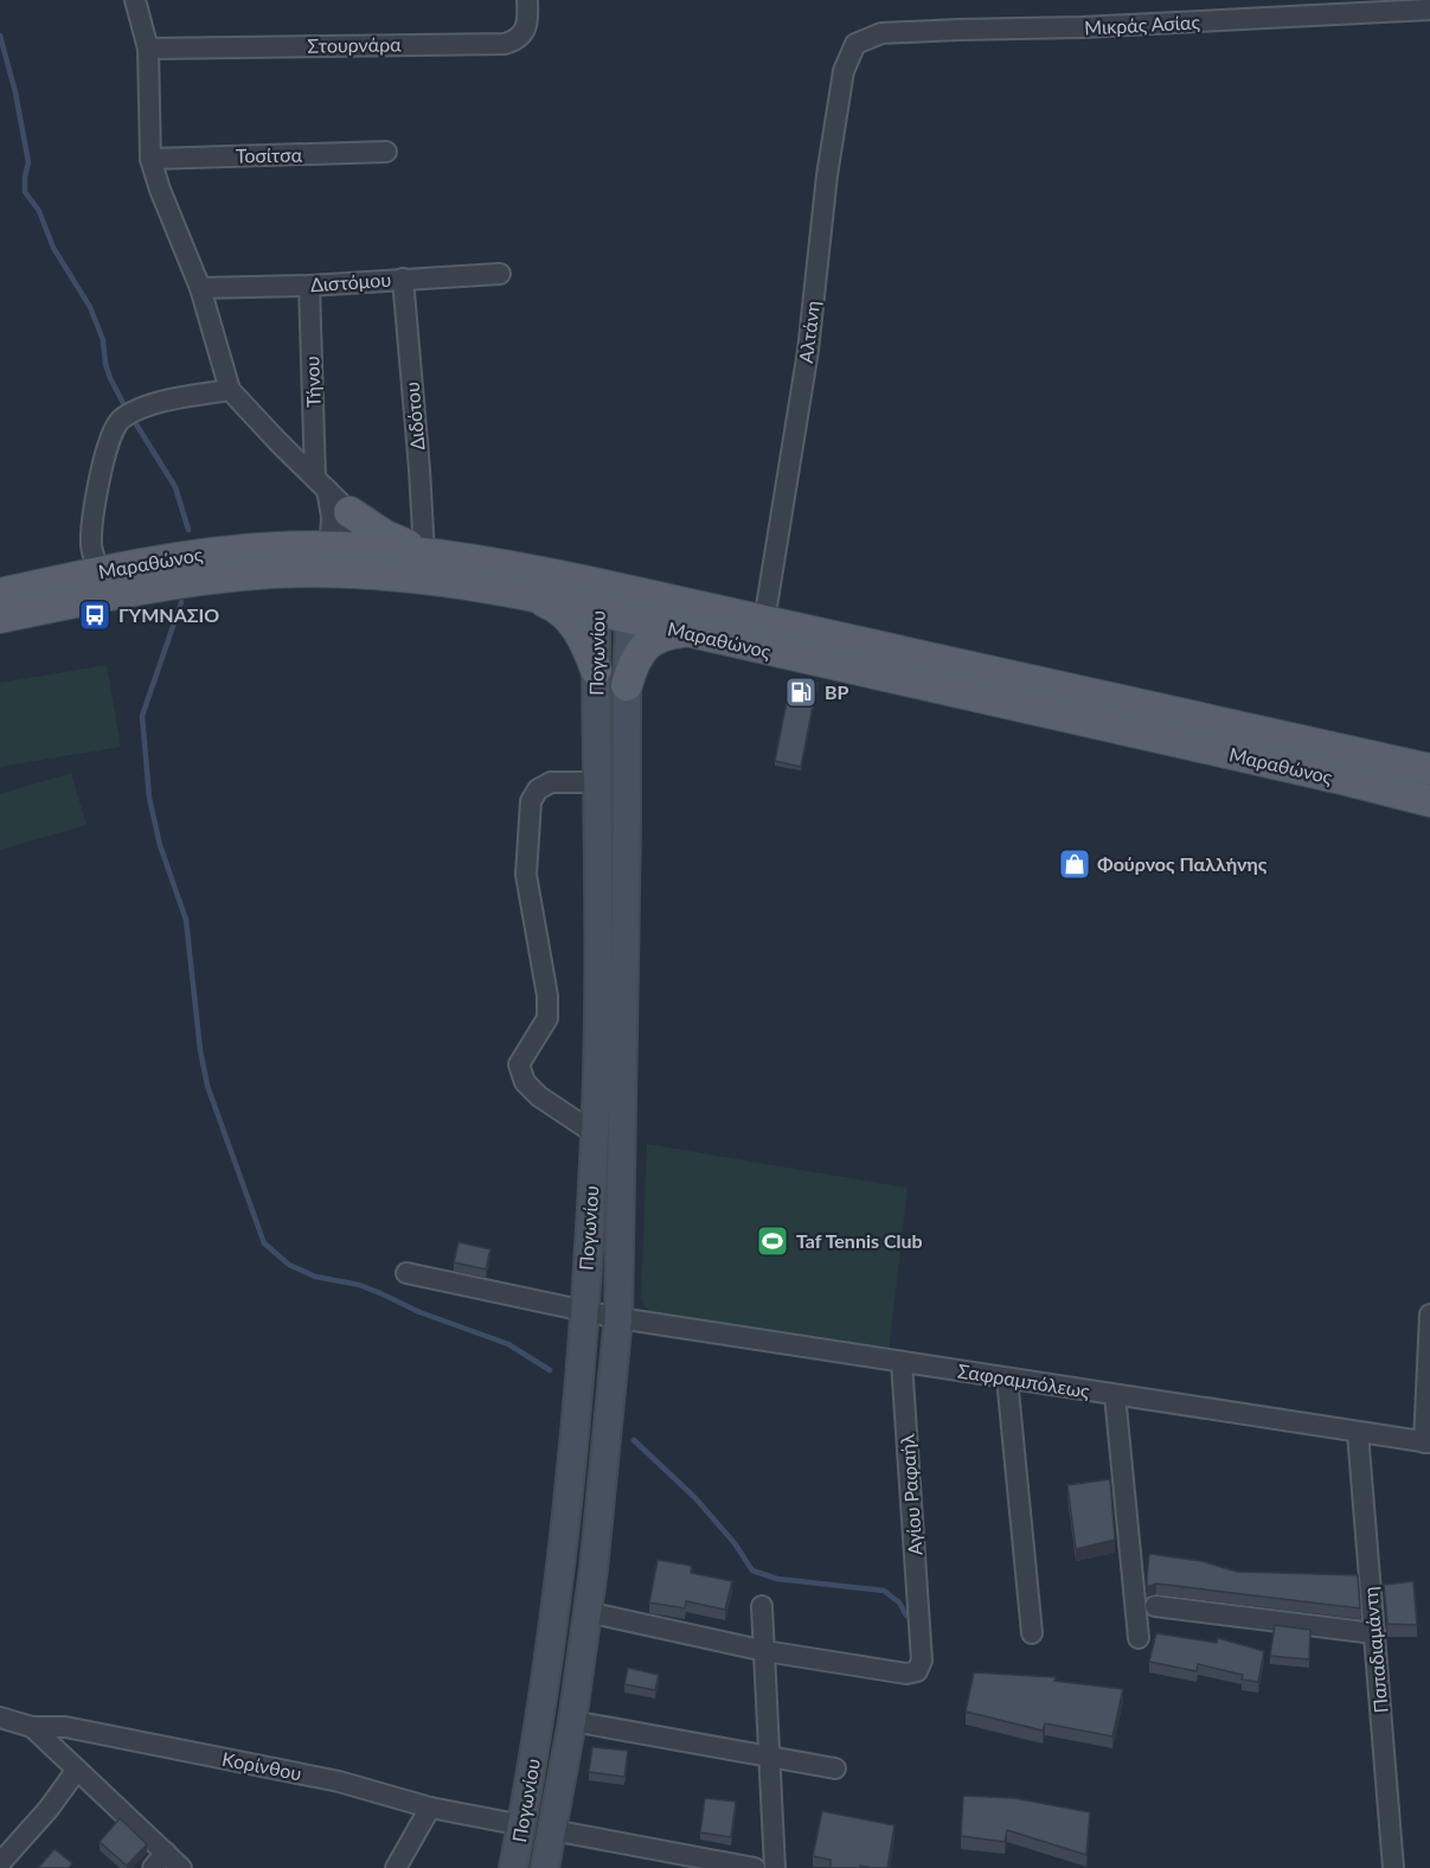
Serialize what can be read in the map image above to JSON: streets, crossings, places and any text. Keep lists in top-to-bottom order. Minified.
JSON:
{"streets":{"main road":["Μαραθώνος","Πογωνίου"],"street":["Μικράς Ασίας","Στουρνάρα","Τοσίτσα","Διστόμου","Αλτάνη","Τήνου","Διδότου","Σαφραμπόλεως","Αγίου Ραφαήλ","Παπαδιαμάντη","Κορίνθου"]},"crossings":[["Μικράς Ασίας","Αλτάνη"],["Διστόμου","Τήνου"],["Διστόμου","Διδότου"],["Αλτάνη","Μαραθώνος"],["Τήνου","Μαραθώνος"],["Διδότου","Μαραθώνος"],["Μαραθώνος","Πογωνίου"],["Πογωνίου","Σαφραμπόλεως"],["Πογωνίου","Κορίνθου"],["Σαφραμπόλεως","Αγίου Ραφαήλ"],["Σαφραμπόλεως","Παπαδιαμάντη"]],"places":{"bus stop":["ΓΥΜΝΑΣΙΟ"],"fuel station":["BP"],"shop":["Φούρνος Παλλήνης"],"sports":["Taf Tennis Club"]}}
